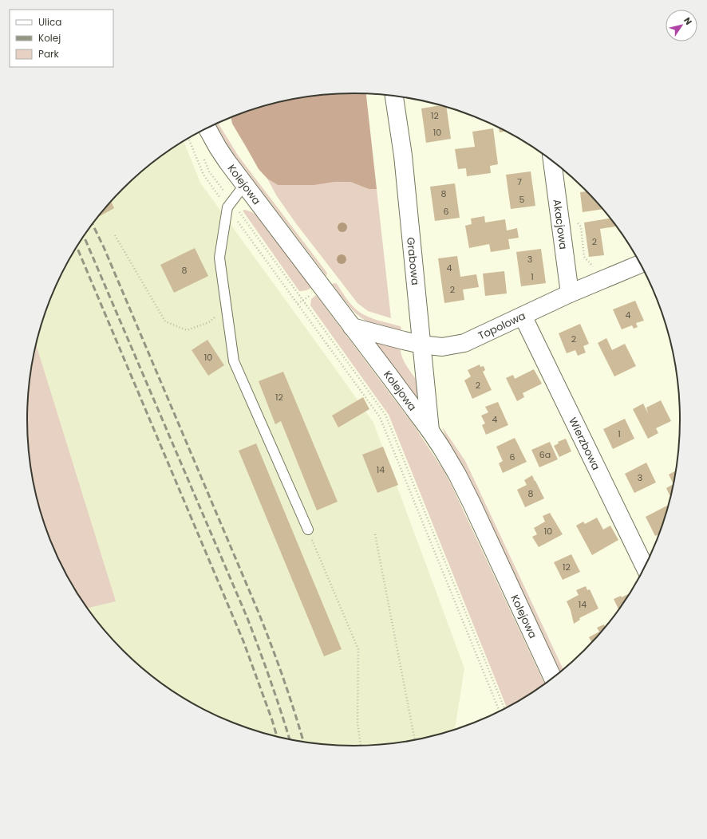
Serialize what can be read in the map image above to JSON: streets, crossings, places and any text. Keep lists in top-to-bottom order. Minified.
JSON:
{"streets":{"street":["Kolejowa","Akacjowa","Grabowa","Topolowa","Wierzbowa"]},"crossings":[["Kolejowa","Grabowa"],["Kolejowa","Topolowa"],["Akacjowa","Topolowa"],["Grabowa","Topolowa"],["Topolowa","Wierzbowa"]],"house_numbers":["12","10","7","8","5","6","2","3","4","8","1","2","4","2","10","2","12","4","1","6a","6","14","3","8","10","12","14"],"legend":["Ulica","Kolej","Park"],"north":"top right"}
